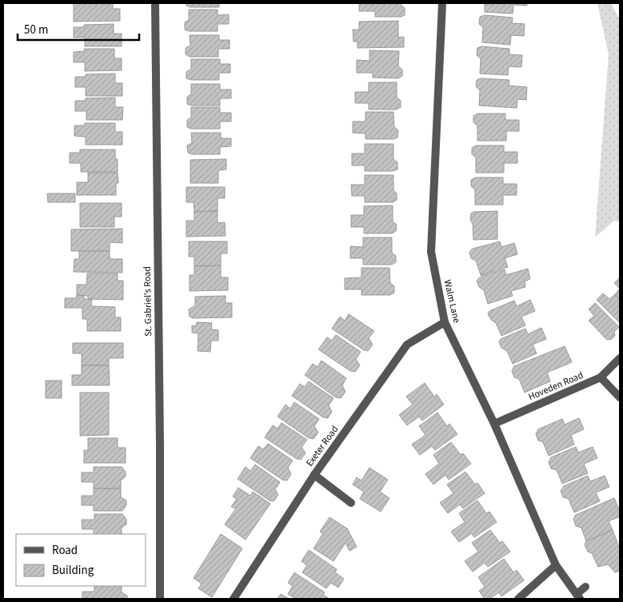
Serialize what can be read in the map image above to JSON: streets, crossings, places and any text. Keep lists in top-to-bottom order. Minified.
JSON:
{"streets":{"street":["St. Gabriel's Road","Walm Lane","Hoveden Road","Exeter Road"]},"crossings":[["Walm Lane","Hoveden Road"],["Walm Lane","Exeter Road"]],"legend":["Road","Building"],"scale_bar":"50 m"}
